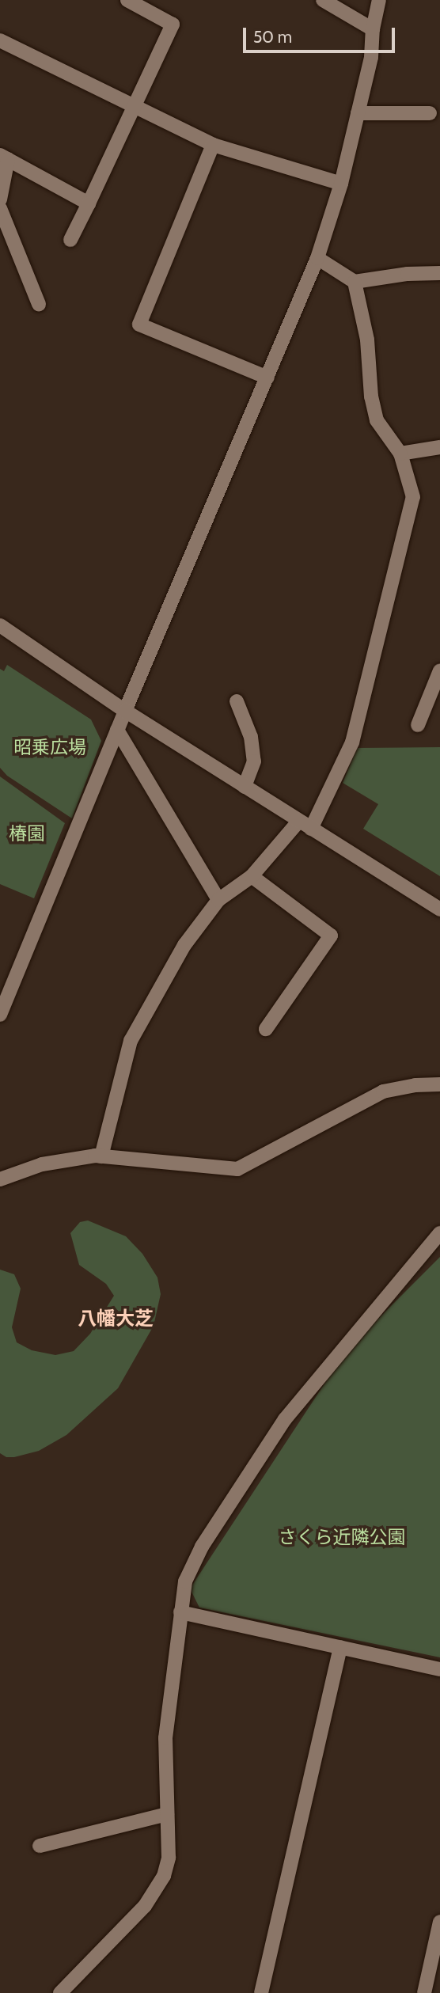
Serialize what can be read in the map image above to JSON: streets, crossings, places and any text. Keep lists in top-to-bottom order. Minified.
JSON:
{"districts":["八幡大芝"],"parks":["昭乗広場","椿園","さくら近隣公園"],"scale_bar":"50 m"}
